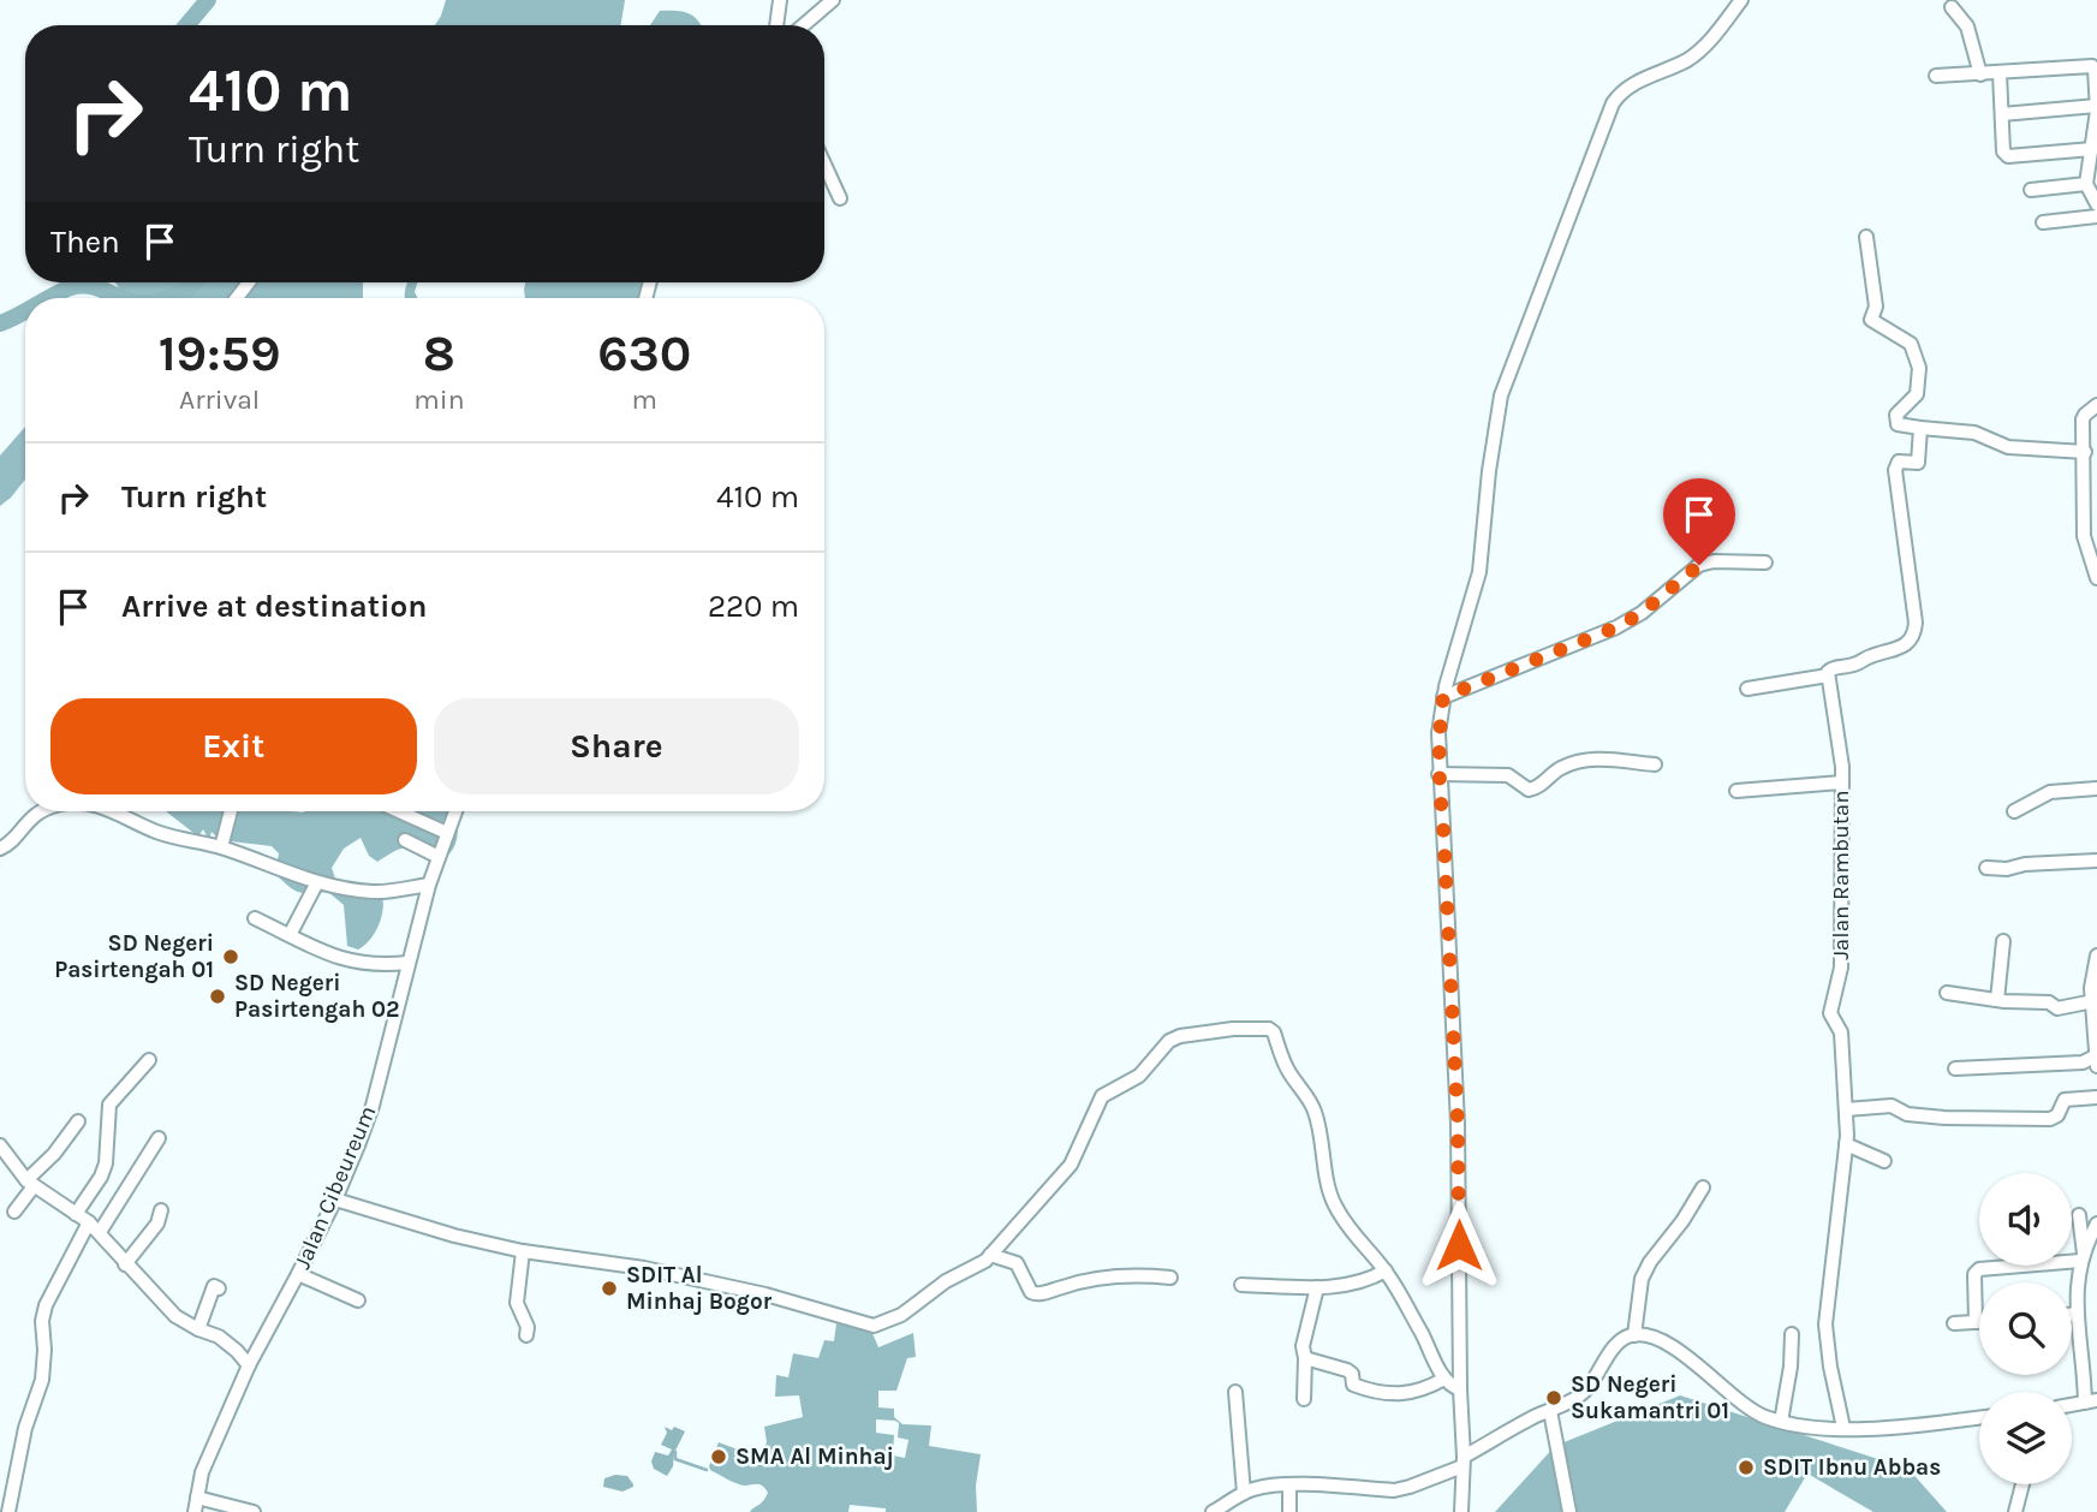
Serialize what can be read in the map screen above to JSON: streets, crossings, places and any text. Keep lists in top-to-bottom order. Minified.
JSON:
{"streets":{"street":["Jalan Rambutan","Jalan Cibeureum"]},"places":["SD Negeri Pasirtengah 01","SD Negeri Pasirtengah 02","SDIT Al Minhaj Bogor","SD Negeri Sukamantri 01","SMA Al Minhaj","SDIT Ibnu Abbas"],"page":{"turn":["410 m","Turn right"],"then":"Then","eta":["19:59","Arrival","8","min","630","m"],"list":[{"name":"Turn right","value":"410 m"},{"name":"Arrive at destination","value":"220 m"}],"buttons":["Exit","Share"]}}
